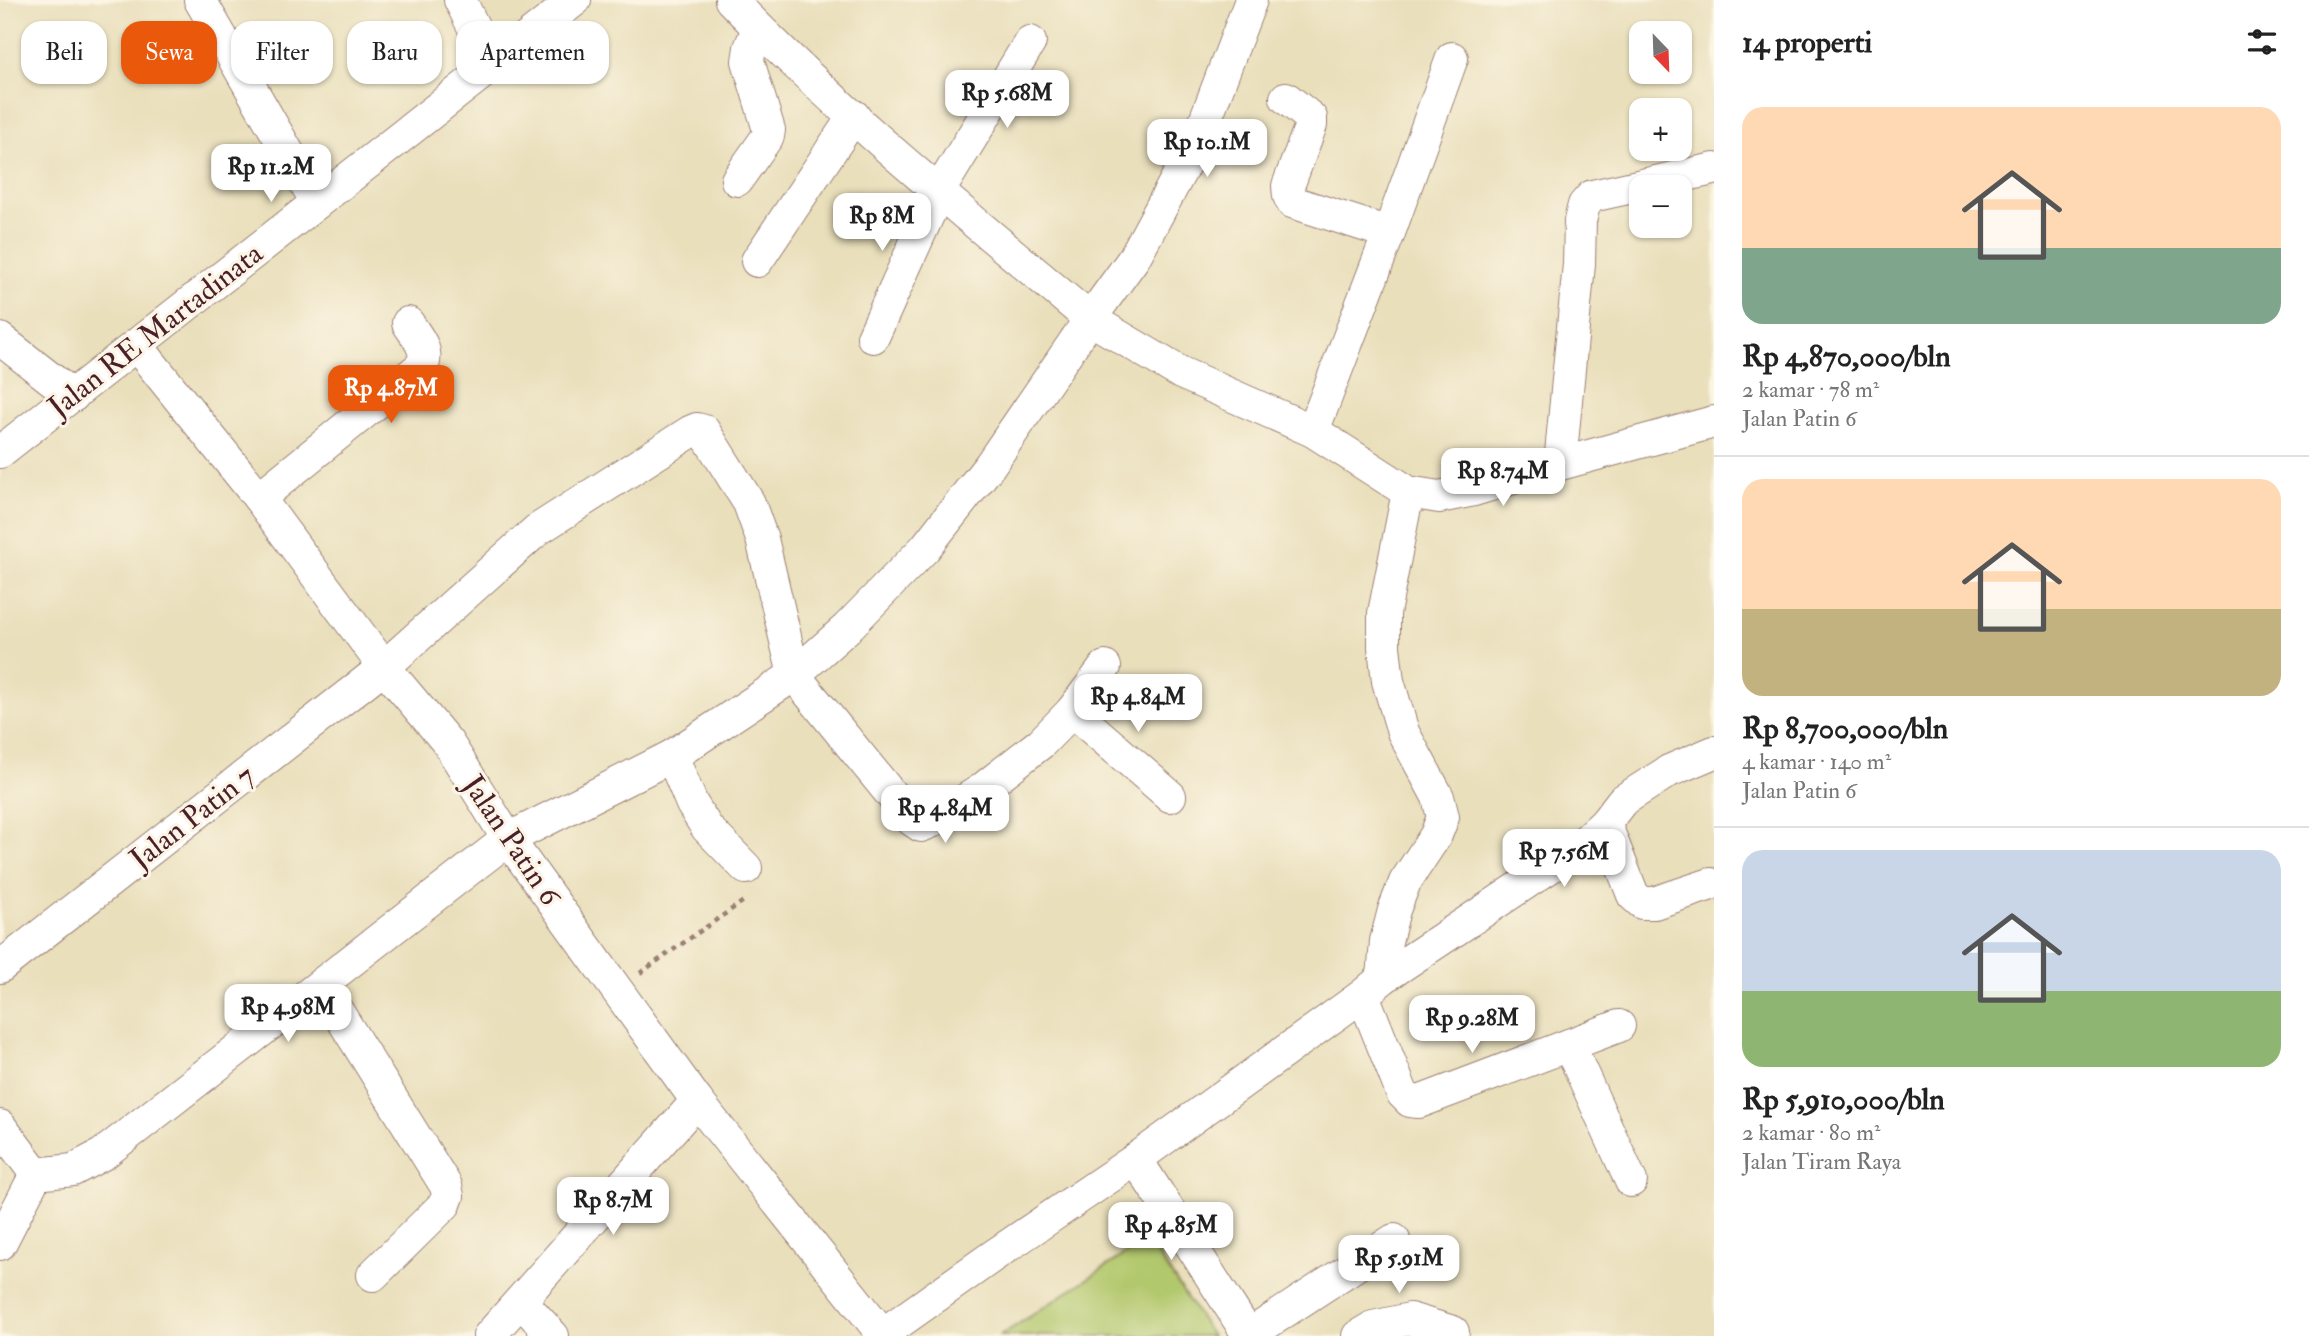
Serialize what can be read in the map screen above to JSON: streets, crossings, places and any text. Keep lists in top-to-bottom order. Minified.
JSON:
{"streets":{"street":["Jalan RE Martadinata","Jalan Patin 7","Jalan Patin 6"]},"crossings":[["Jalan RE Martadinata","Jalan Patin 6"],["Jalan Patin 7","Jalan Patin 6"]],"north":"bottom right","page":{"heading":"14 properti","map_buttons":["+","−"],"chip":["Beli","Sewa","Filter","Baru","Apartemen"],"price":["Rp 5.68M","Rp 10.1M","Rp 11.2M","Rp 8M","Rp 4.87M","Rp 8.74M","Rp 4.84M","Rp 4.84M","Rp 7.56M","Rp 4.98M","Rp 9.28M","Rp 8.7M","Rp 4.85M","Rp 5.91M"],"list":[{"name":"Rp 4,870,000/bln","note":"2 kamar · 78 m² · Jalan Patin 6"},{"name":"Rp 8,700,000/bln","note":"4 kamar · 140 m² · Jalan Patin 6"},{"name":"Rp 5,910,000/bln","note":"2 kamar · 80 m² · Jalan Tiram Raya"}]}}
